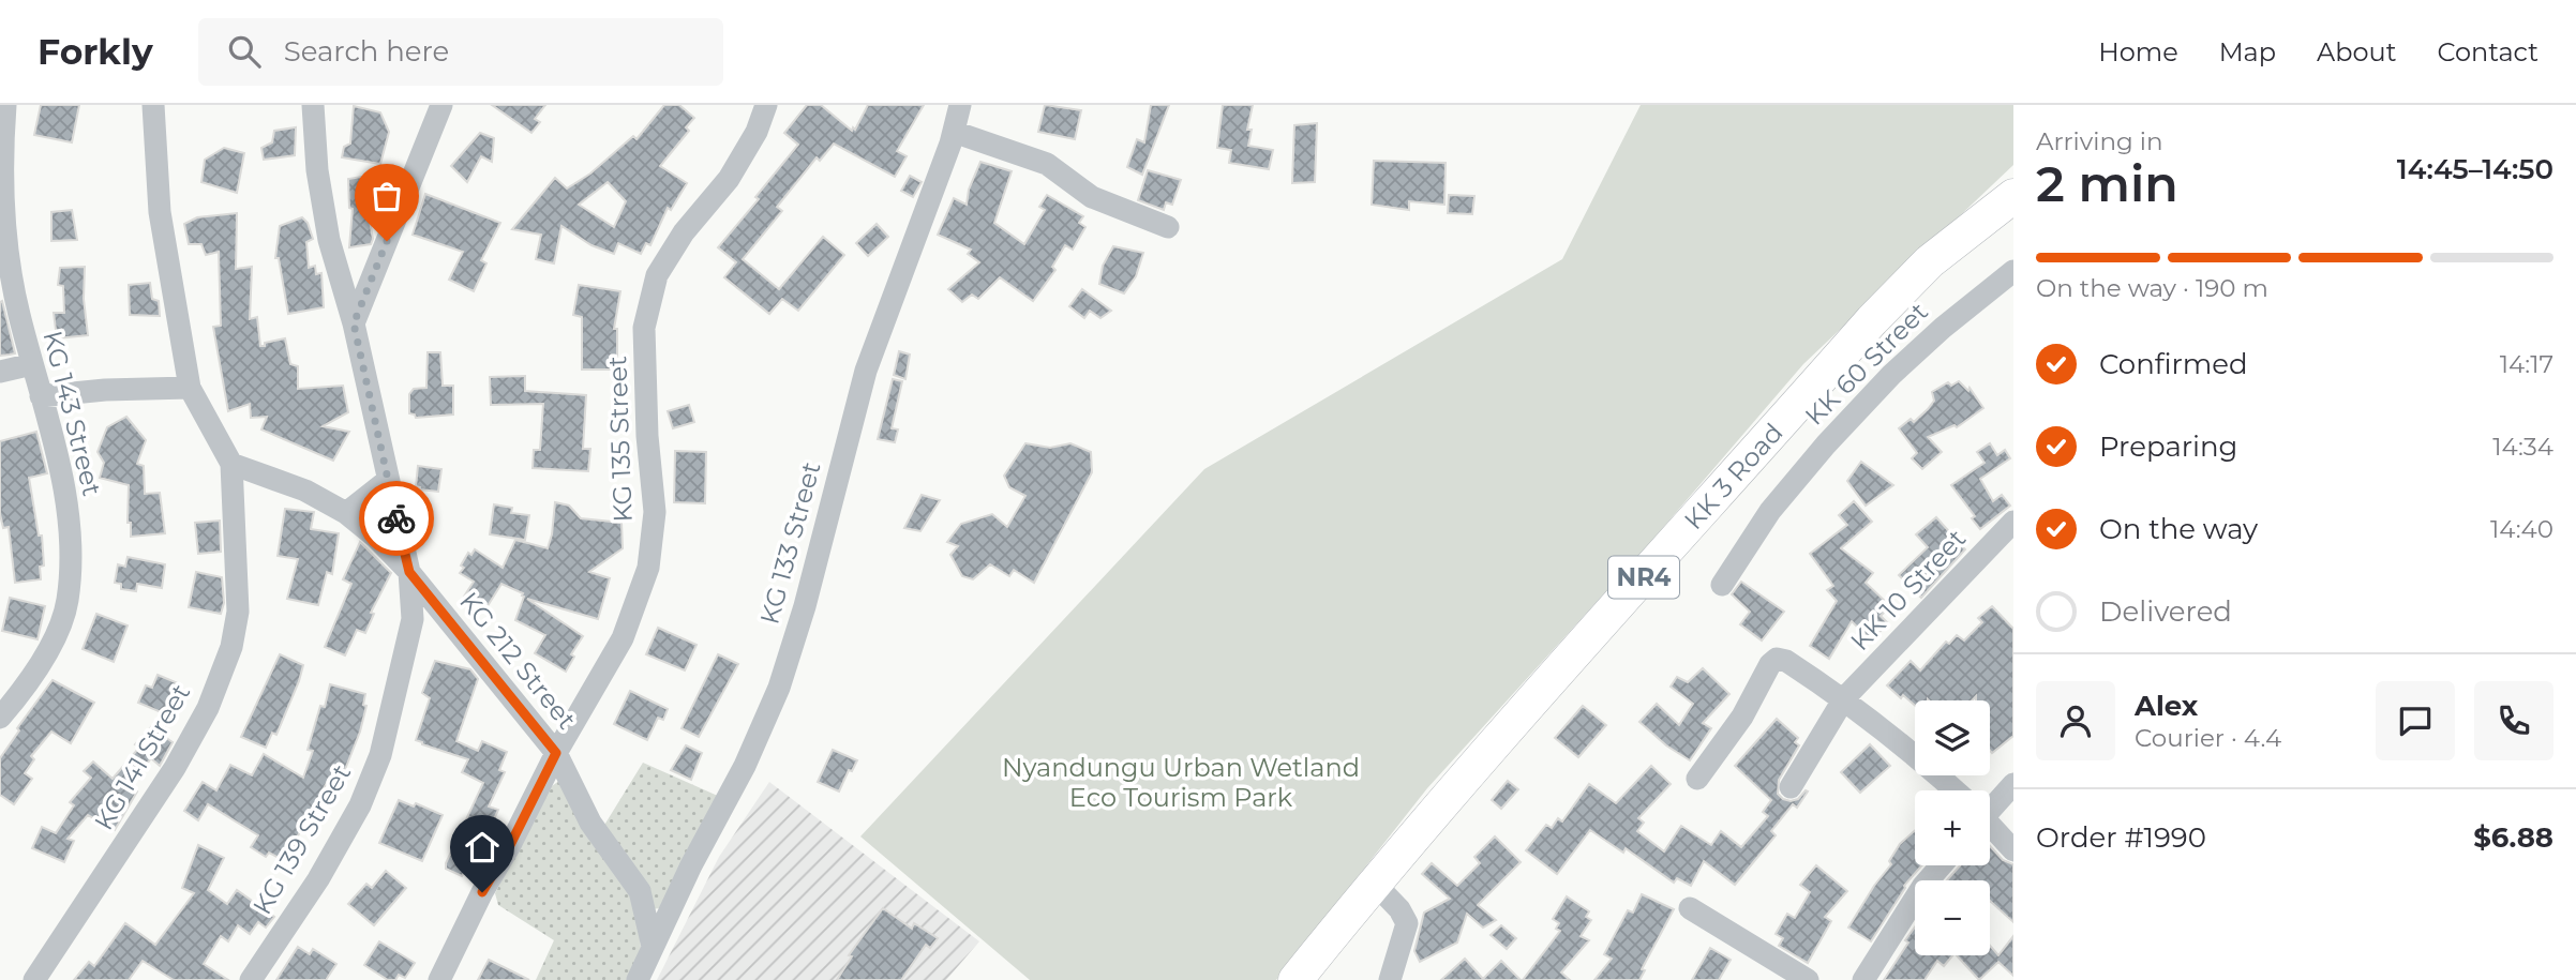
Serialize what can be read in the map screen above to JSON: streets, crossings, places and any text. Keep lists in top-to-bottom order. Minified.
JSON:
{"streets":{"highway":["KK 3 Road","NR4"],"street":["KK 60 Street","KG 143 Street","KG 135 Street","KG 133 Street","KK 10 Street","KG 212 Street","KG 141 Street","KG 139 Street"]},"crossings":[["KG 135 Street","KG 212 Street"],["KG 133 Street","KG 212 Street"],["KG 212 Street","KG 141 Street"],["KG 212 Street","KG 139 Street"]],"parks":["Nyandungu Urban Wetland Eco Tourism Park"],"page":{"header":"Forkly","search":"Search here","nav":["Home","Map","About","Contact"],"heading":["2 min","Arriving in","14:45–14:50"],"panel":["Alex","Courier · 4.4","Order #1990","$6.88"],"bar":"On the way · 190 m","list":[["Confirmed","14:17"],["Preparing","14:34"],["On the way","14:40"],"Delivered"],"map_buttons":["+","−"]}}
